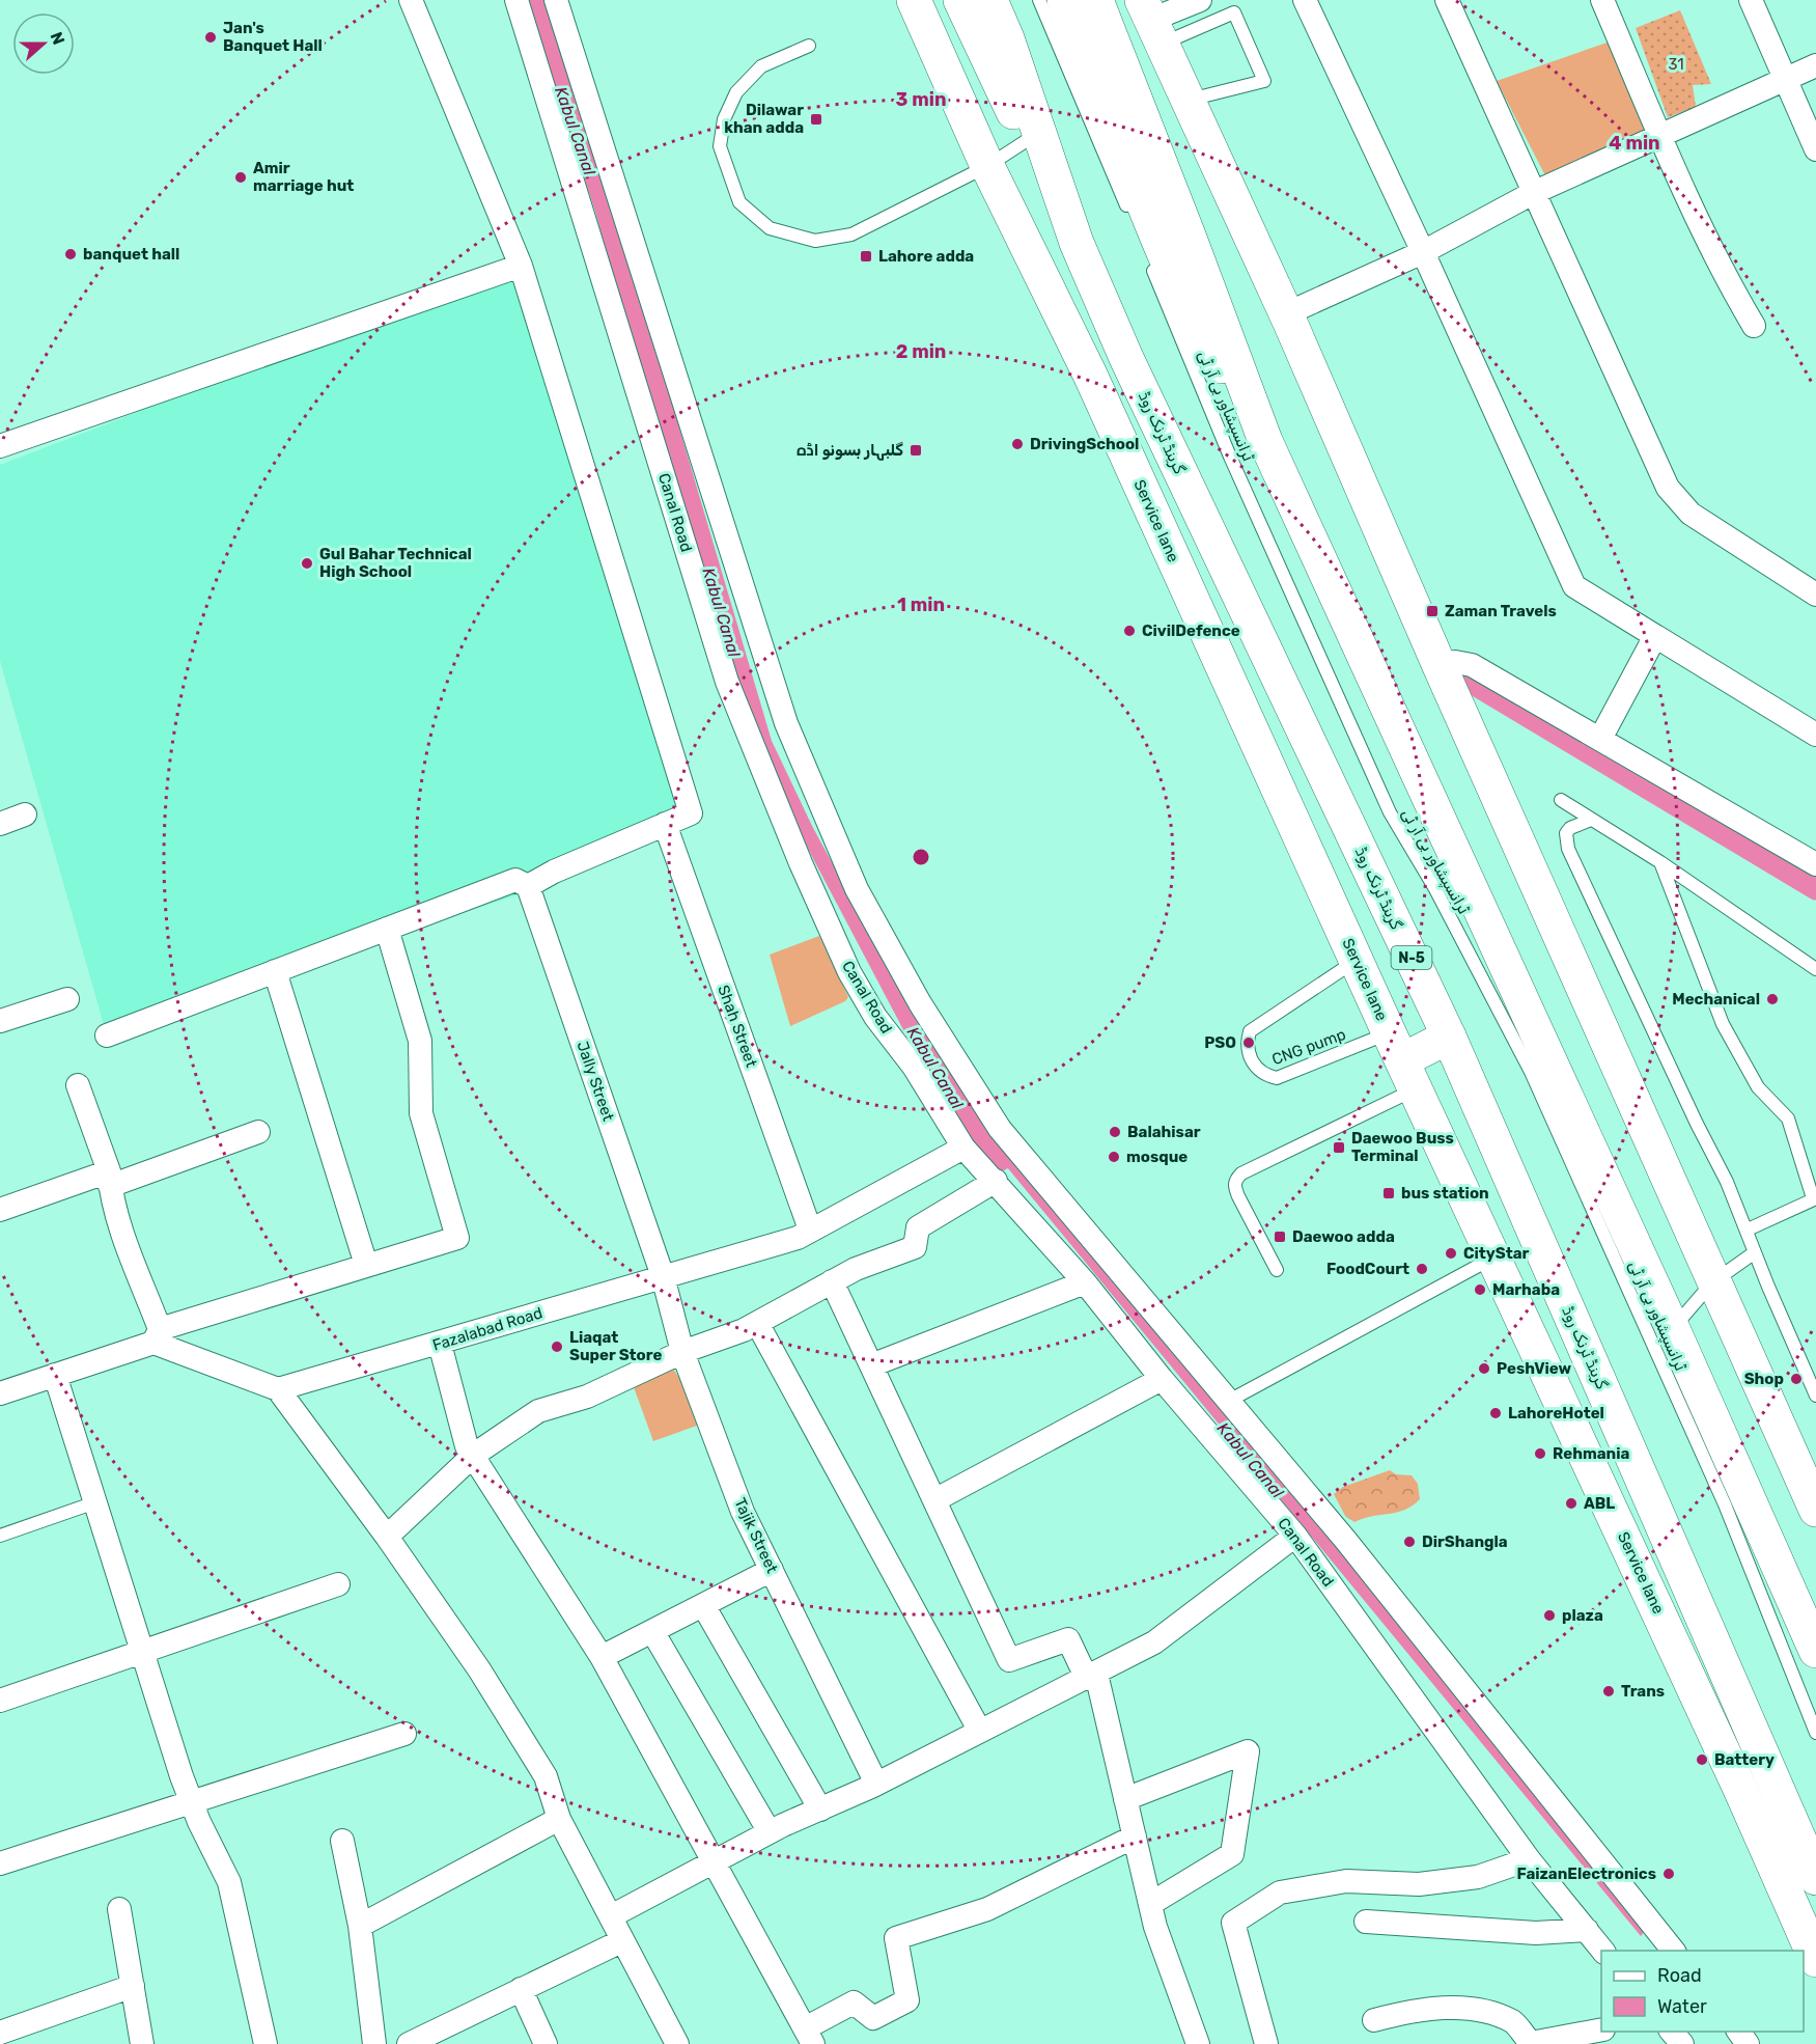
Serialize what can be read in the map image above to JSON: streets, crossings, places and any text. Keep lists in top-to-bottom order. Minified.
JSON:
{"streets":{"main road":["گرینڈ ٹرنک روڈ","Service lane","N-5"],"street":["Canal Road","Shah Street","Jally Street","Fazalabad Road","Tajik Street"],"lane":["ٹرانسپشاور بی آر ٹی","CNG pump"]},"crossings":[["Canal Road","Fazalabad Road"],["Service lane","CNG pump"],["Shah Street","Fazalabad Road"],["Jally Street","Fazalabad Road"],["Jally Street","Tajik Street"],["Fazalabad Road","Tajik Street"]],"water":["Kabul Canal"],"parks":["31"],"places":{"other":["Jan's Banquet Hall","Amir marriage hut","banquet hall","DrivingSchool","Gul Bahar Technical High School","CivilDefence","Mechanical","PSO","Balahisar","mosque","CityStar","FoodCourt","Marhaba","Liaqat Super Store","PeshView","Shop","LahoreHotel","Rehmania","ABL","DirShangla","plaza","Trans","Battery","FaizanElectronics"],"transit":["Dilawar khan adda","Lahore adda","گلبہار بسونو اڈہ","Zaman Travels","Daewoo Buss Terminal","bus station","Daewoo adda"]},"legend":["Road","Water"],"north":"right","rings":["3 min","4 min","2 min","1 min"]}
